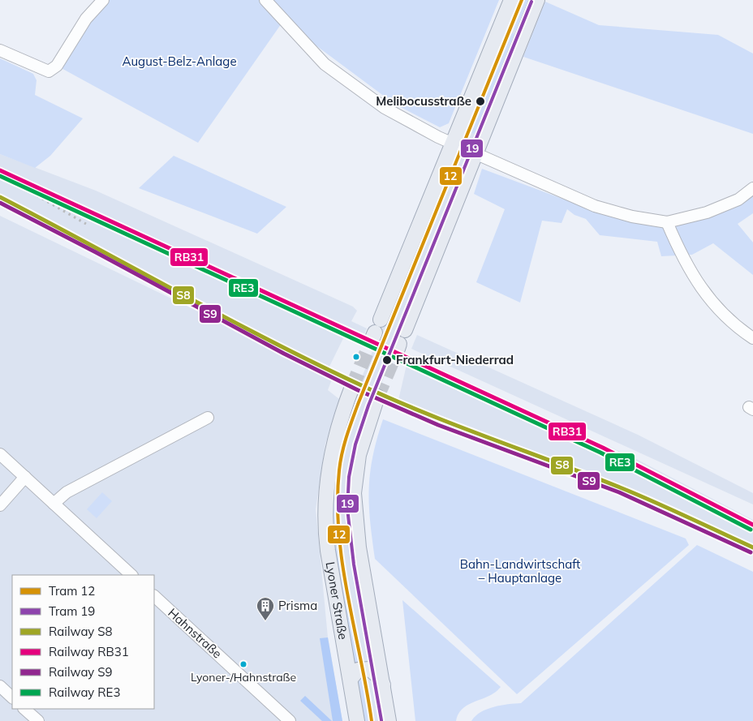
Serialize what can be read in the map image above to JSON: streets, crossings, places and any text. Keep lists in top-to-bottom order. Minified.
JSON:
{"streets":{"main road":["Lyoner Straße"],"street":["Hahnstraße"]},"parks":["August-Belz-Anlage","Bahn-Landwirtschaft – Hauptanlage"],"places":{"other":["Melibocusstraße","Frankfurt-Niederrad","Lyoner-/Hahnstraße"],"building":["Prisma"]},"lines":["tram line 12","tram line 19","rail line RB31","rail line RE3","rail line S8","rail line S9"],"legend":["Tram 12","Tram 19","Railway S8","Railway RB31","Railway S9","Railway RE3"]}
